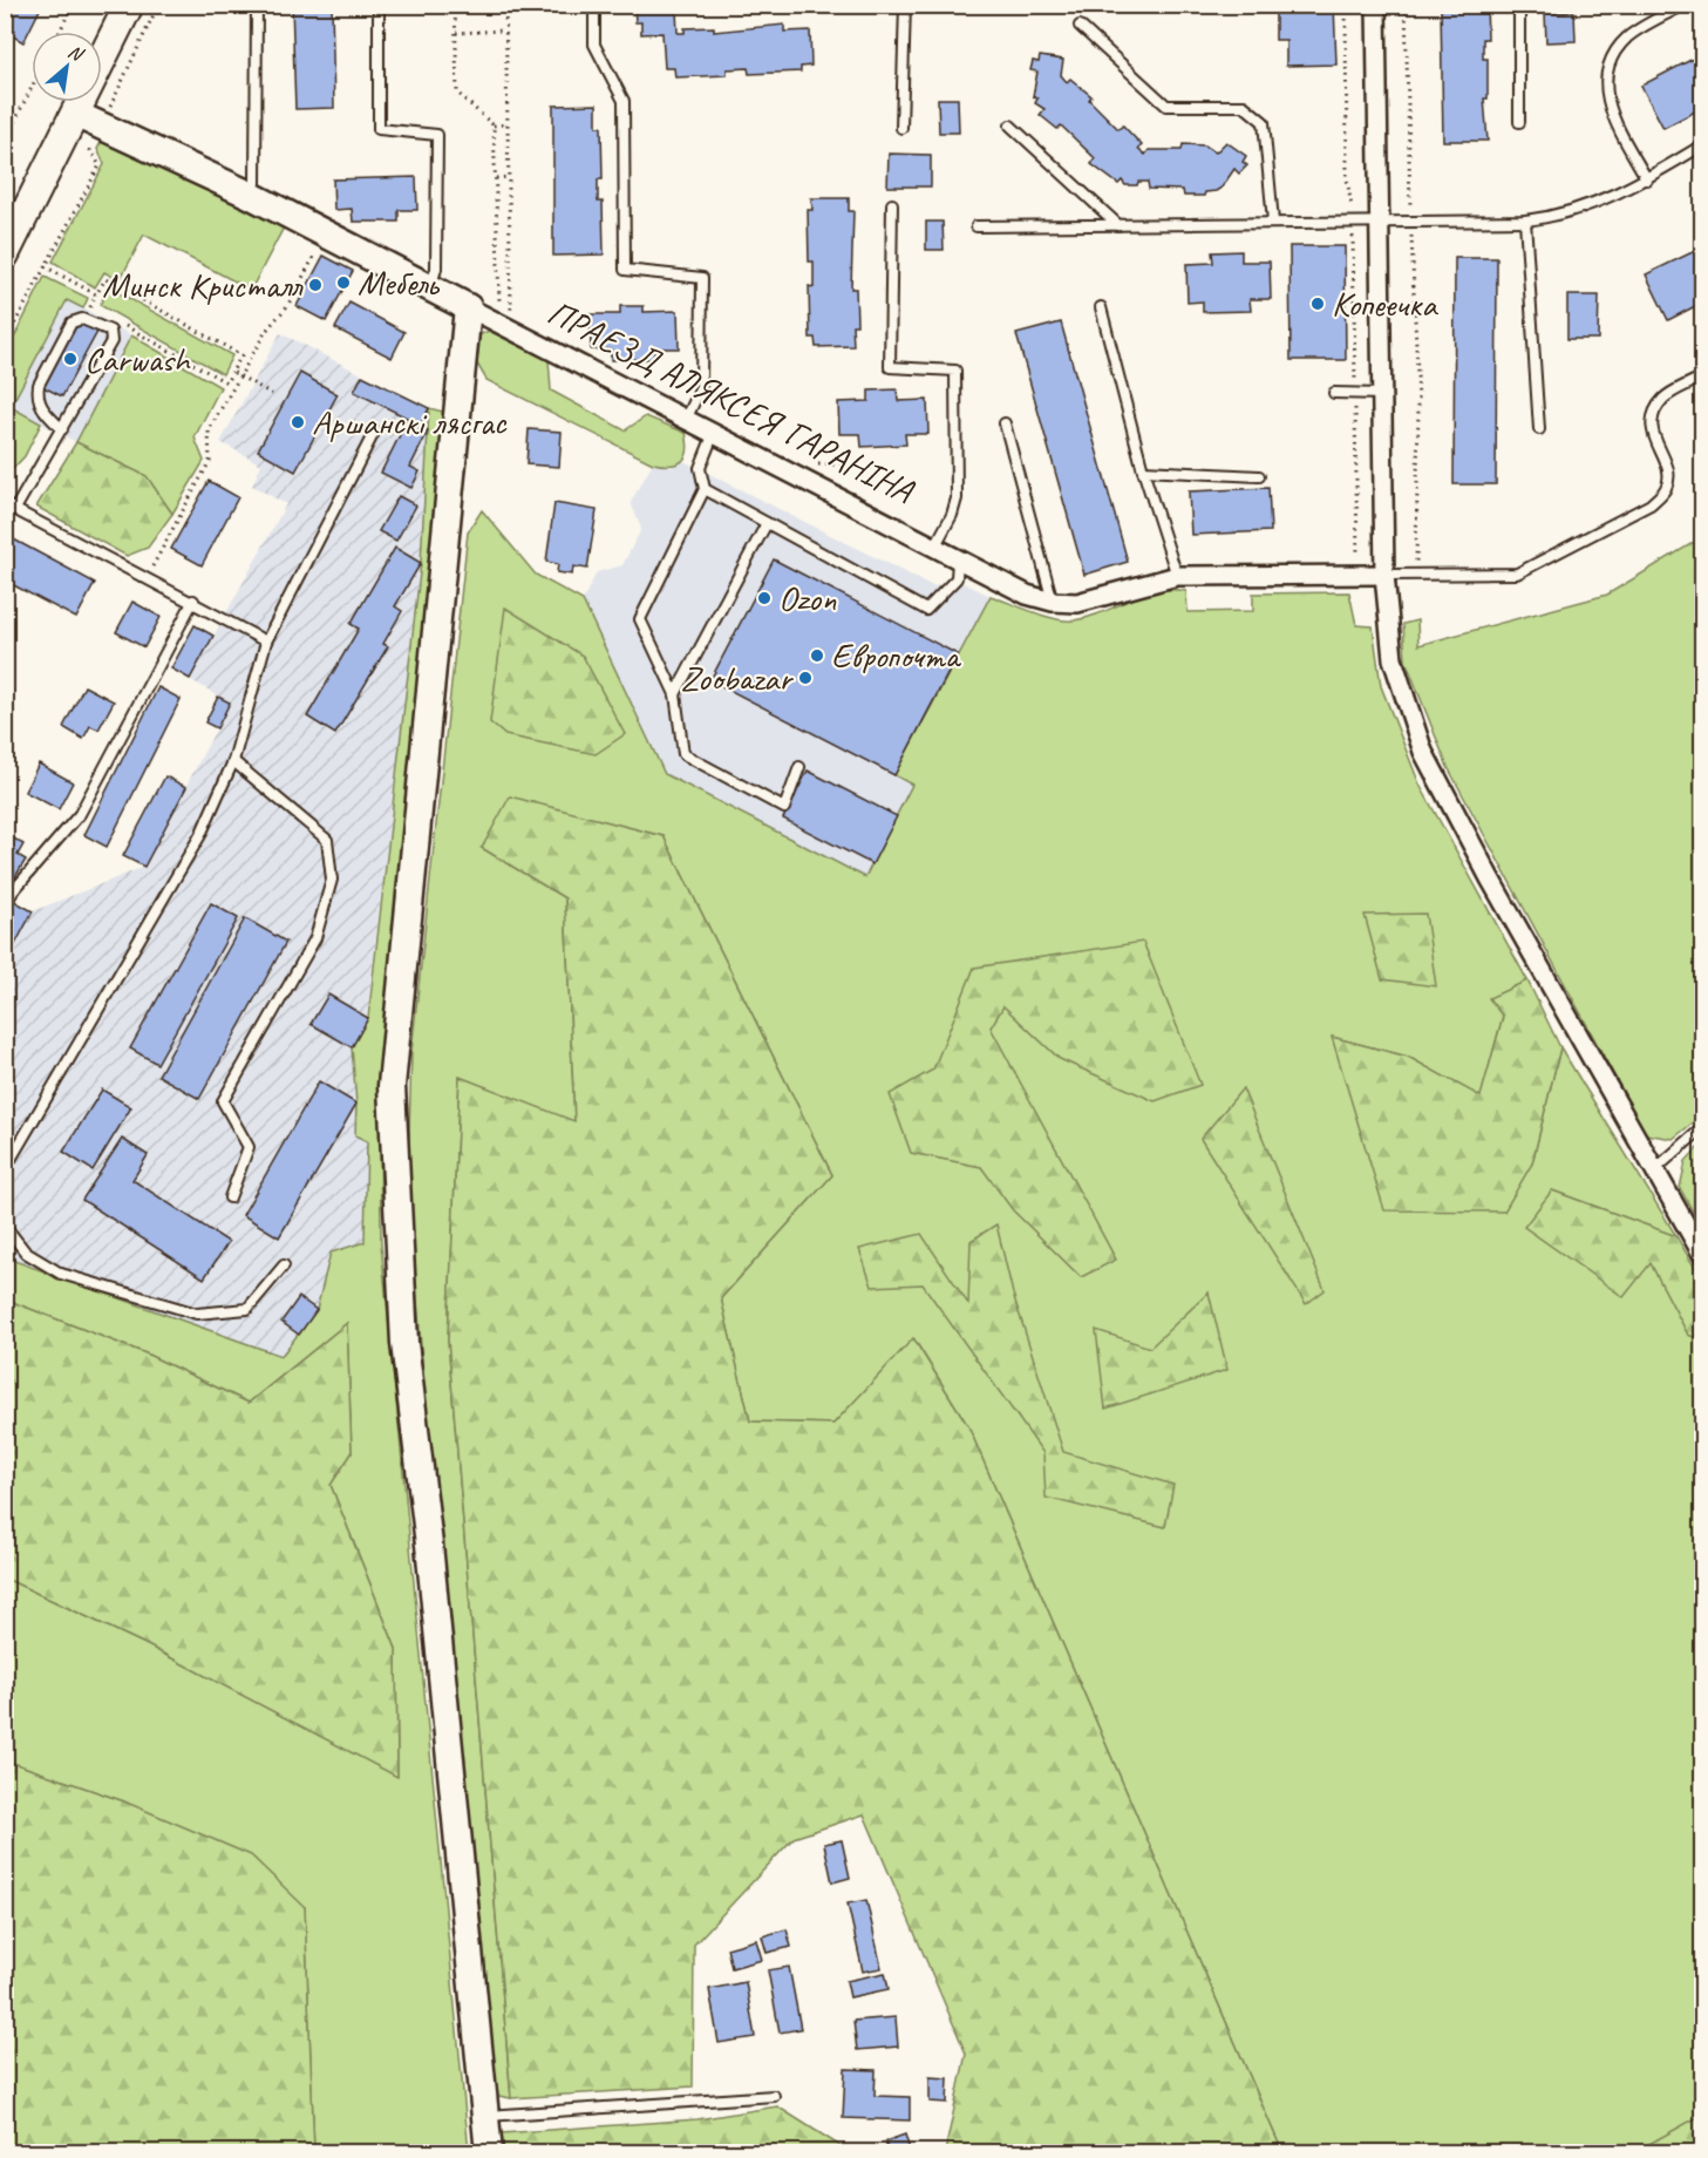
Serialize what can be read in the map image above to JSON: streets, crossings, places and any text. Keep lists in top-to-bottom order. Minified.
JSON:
{"streets":{"street":["ПРАЕЗД АЛЯКСЕЯ ГАРАНІНА"]},"places":["Мебель","Минск Кристалл","Копеечка","Carwash","Аршанскі лясгас","Ozon","Европочта","Zoobazar"],"north":"top right"}
